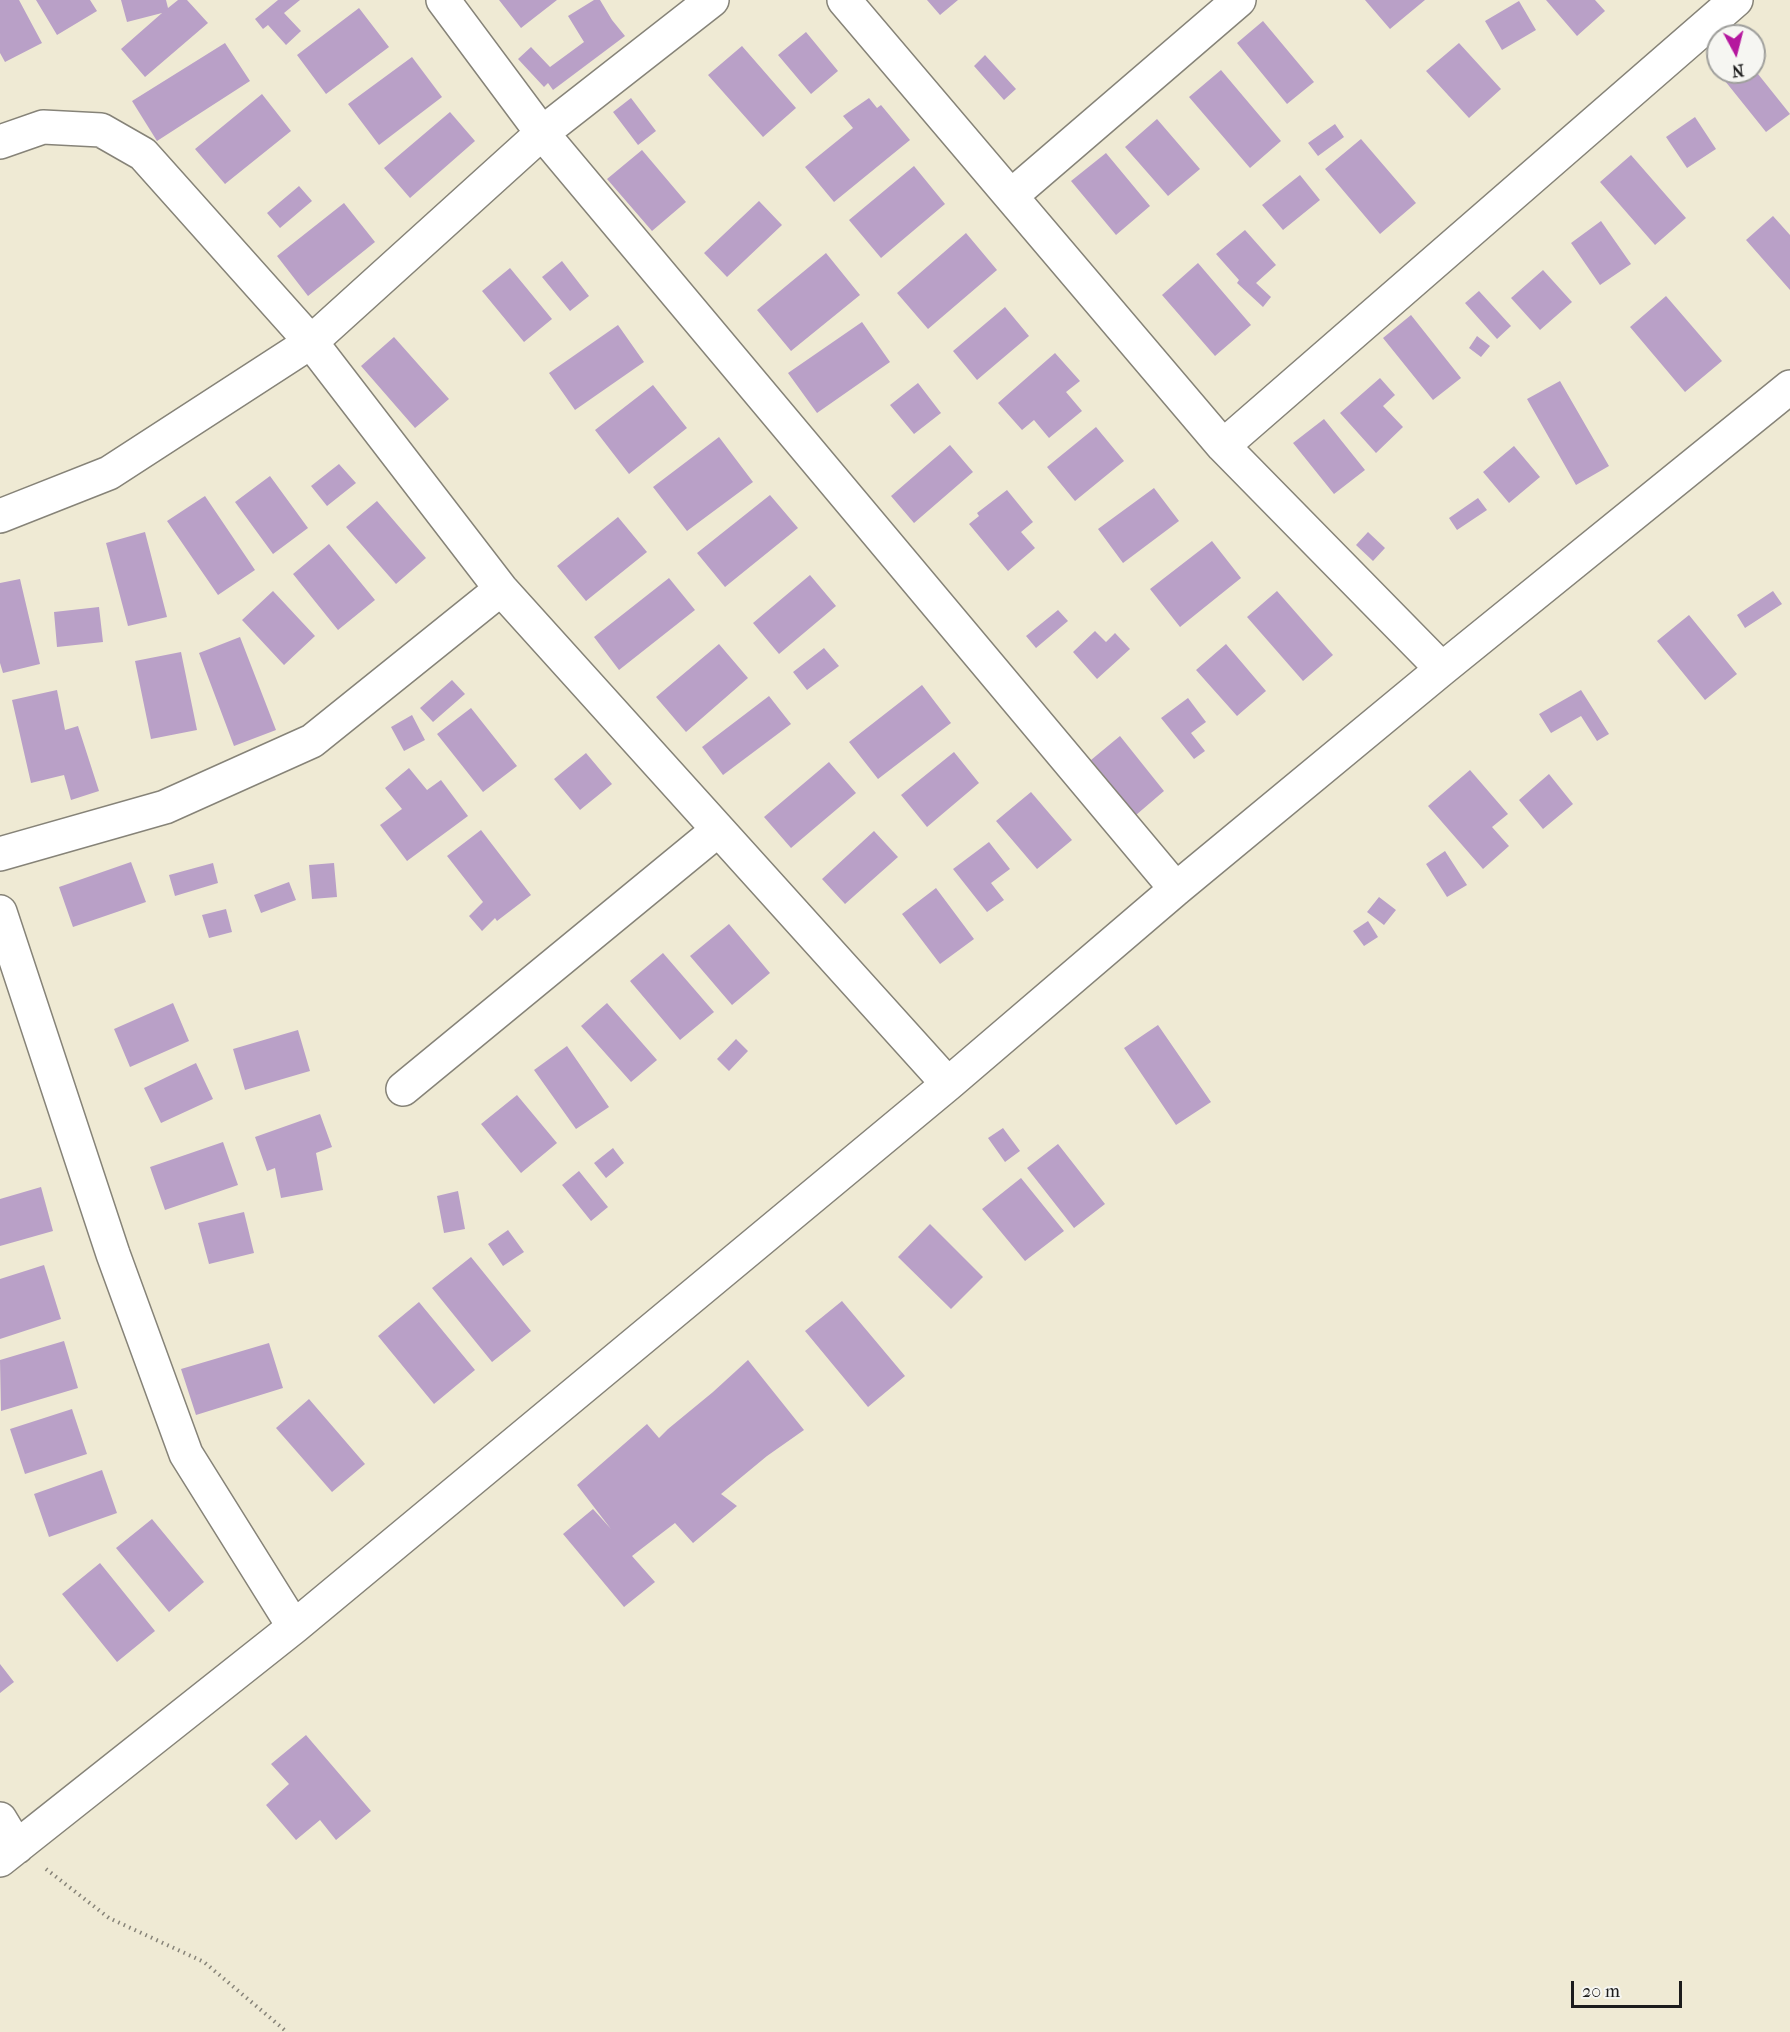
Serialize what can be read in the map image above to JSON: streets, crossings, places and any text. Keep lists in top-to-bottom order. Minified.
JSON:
{"scale_bar":"20 m","north":"bottom"}
